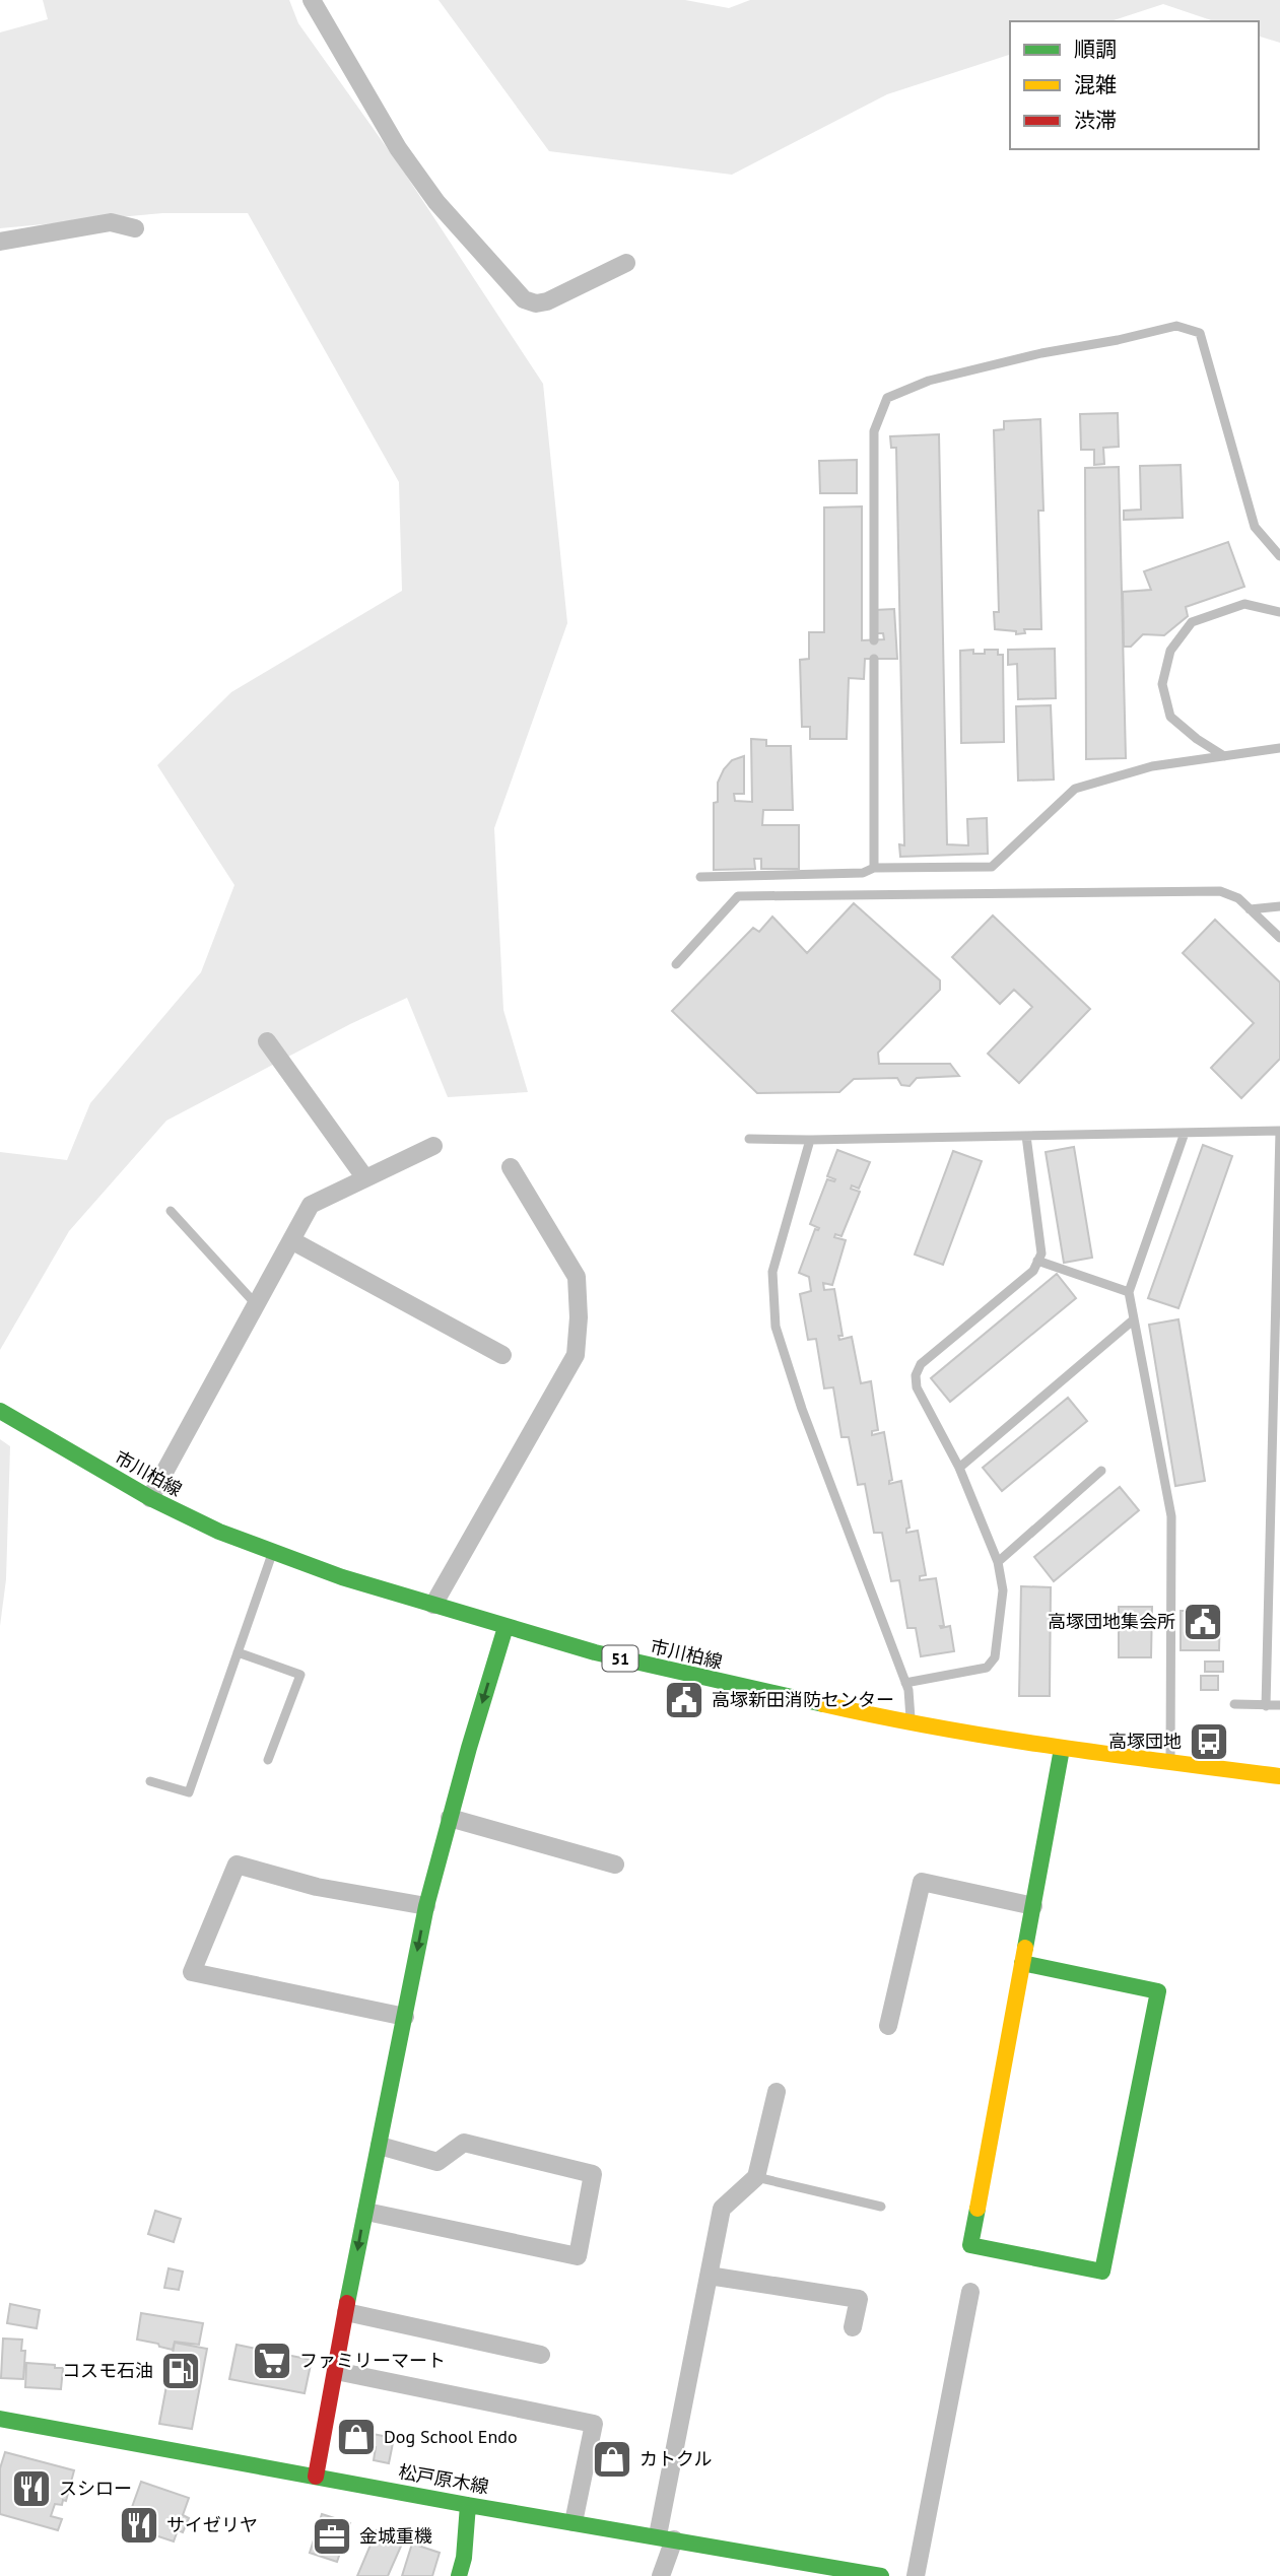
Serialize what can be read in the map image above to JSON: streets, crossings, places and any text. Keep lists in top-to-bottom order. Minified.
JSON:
{"streets":{"main road":["市川柏線","51","松戸原木線"]},"places":{"public building":["高塚団地集会所","高塚新田消防センター"],"bus stop":["高塚団地"],"supermarket":["ファミリーマート"],"fuel station":["コスモ石油"],"shop":["Dog School Endo","カトクル"],"restaurant":["スシロー","サイゼリヤ"],"office":["金城重機"]},"legend":["順調","混雑","渋滞"]}
